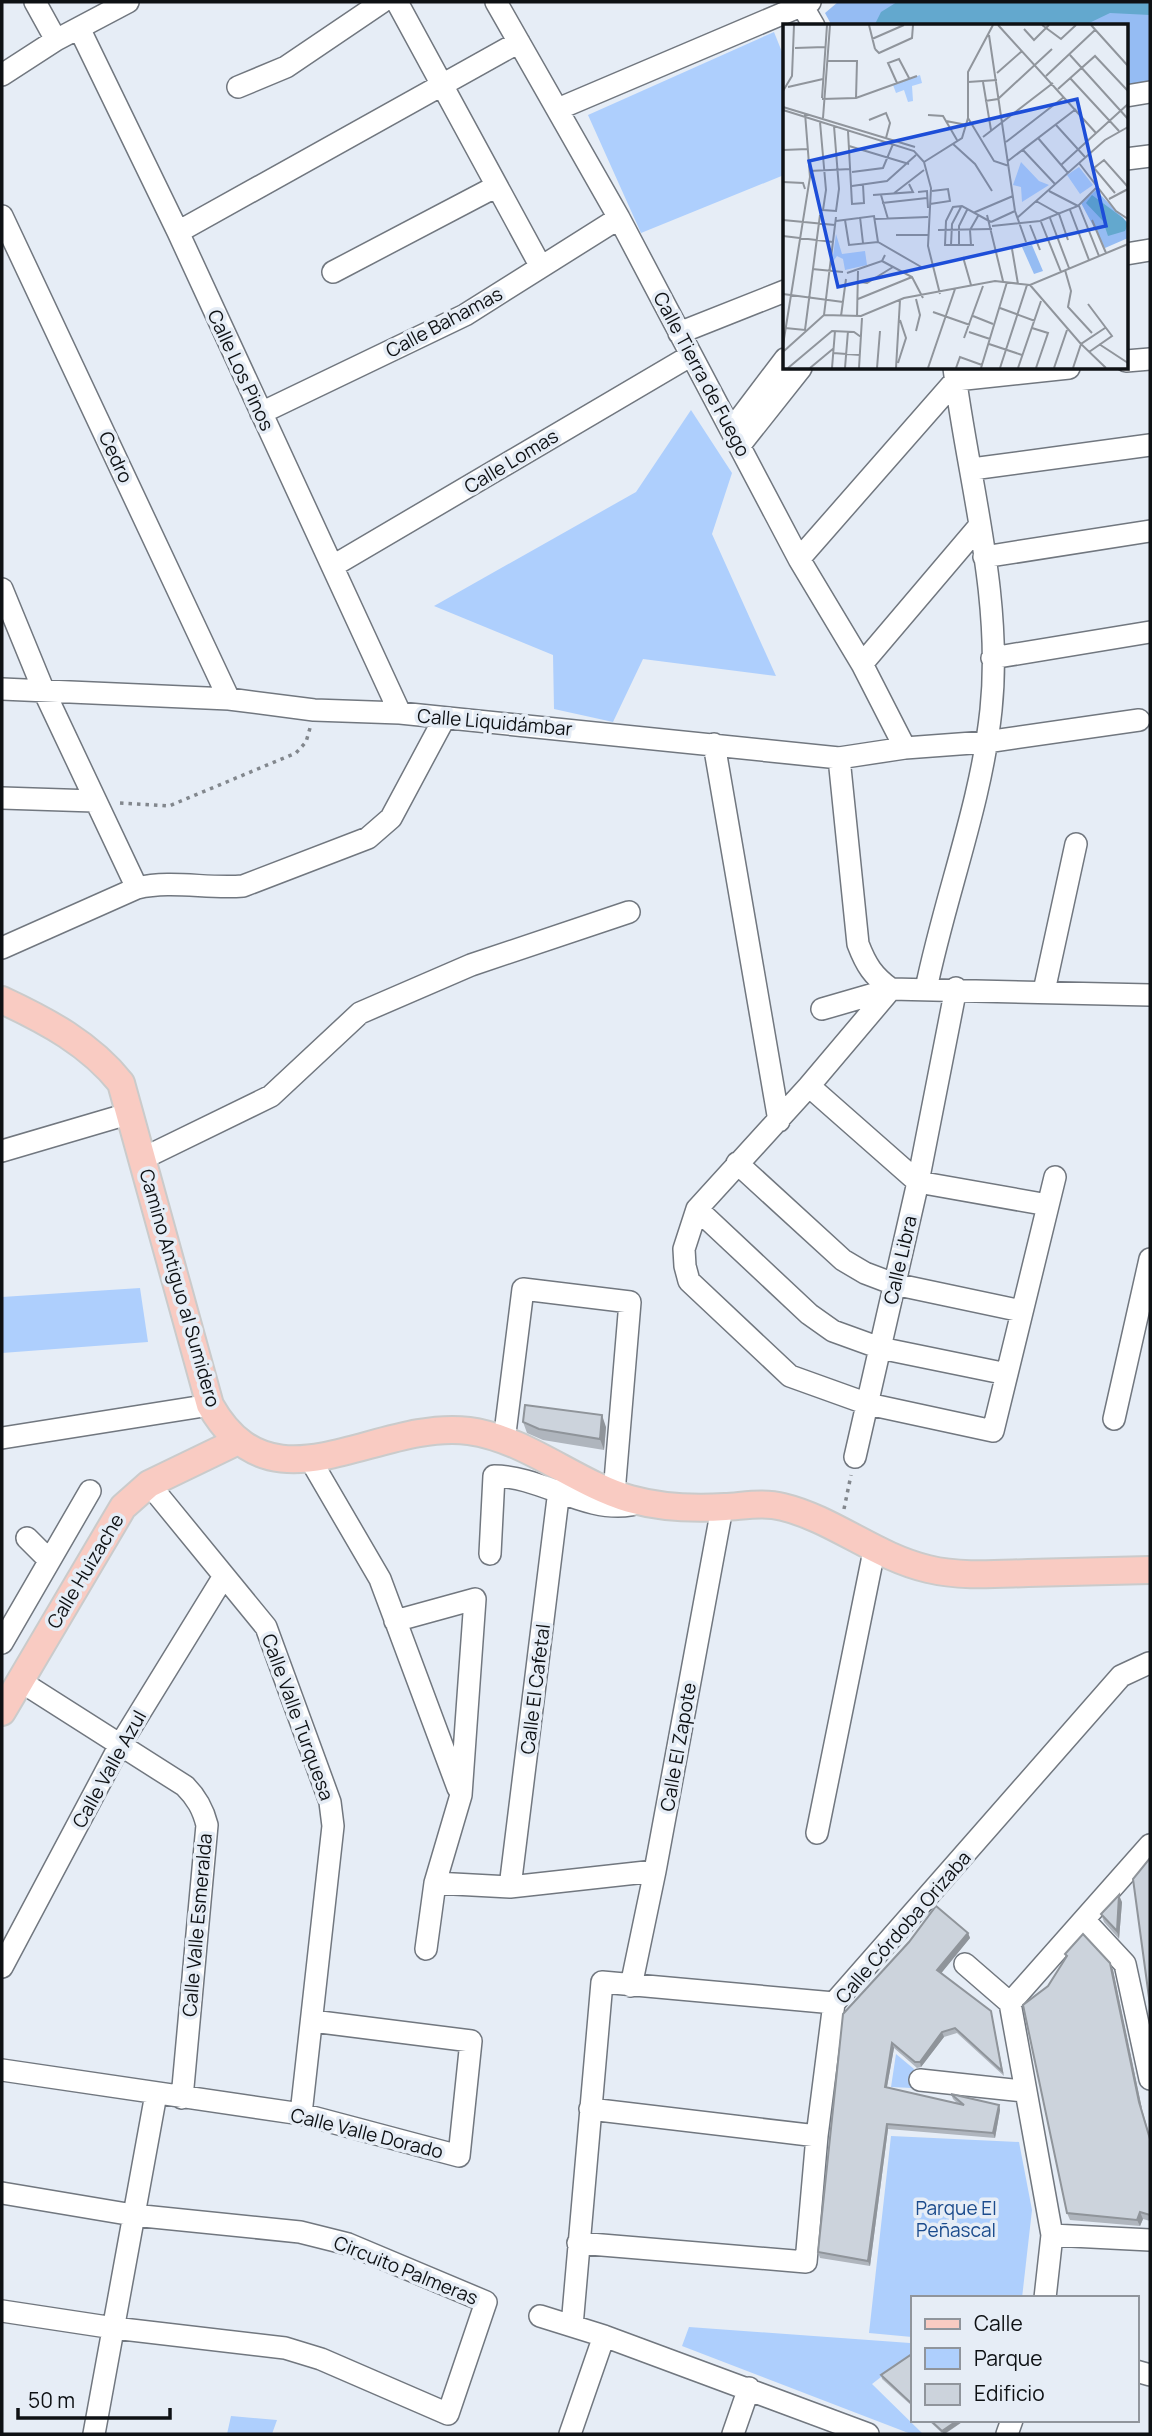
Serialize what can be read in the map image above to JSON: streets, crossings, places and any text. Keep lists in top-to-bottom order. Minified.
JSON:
{"streets":{"main road":["Camino Antiguo al Sumidero","Calle Huizache"],"street":["Calle Bahamas","Calle Los Pinos","Calle Tierra de Fuego","Cedro","Calle Lomas","Calle Liquidámbar","Calle Libra","Calle El Cafetal","Calle Valle Turquesa","Calle El Zapote","Calle Valle Azul","Calle Valle Esmeralda","Calle Córdoba Orizaba","Calle Valle Dorado","Circuito Palmeras"]},"crossings":[["Calle Bahamas","Calle Los Pinos"],["Calle Bahamas","Calle Tierra de Fuego"],["Calle Los Pinos","Calle Lomas"],["Calle Los Pinos","Calle Liquidámbar"],["Calle Tierra de Fuego","Calle Lomas"],["Calle Tierra de Fuego","Calle Liquidámbar"],["Cedro","Calle Liquidámbar"],["Camino Antiguo al Sumidero","Calle Huizache"],["Calle Huizache","Calle Valle Turquesa"],["Calle Huizache","Calle Valle Esmeralda"],["Calle Valle Turquesa","Calle Valle Azul"],["Calle Valle Turquesa","Calle Valle Dorado"],["Calle Valle Azul","Calle Valle Esmeralda"],["Calle Valle Esmeralda","Calle Valle Dorado"]],"parks":["Parque El Peñascal"],"legend":["Calle","Parque","Edificio"],"scale_bar":"50 m"}
